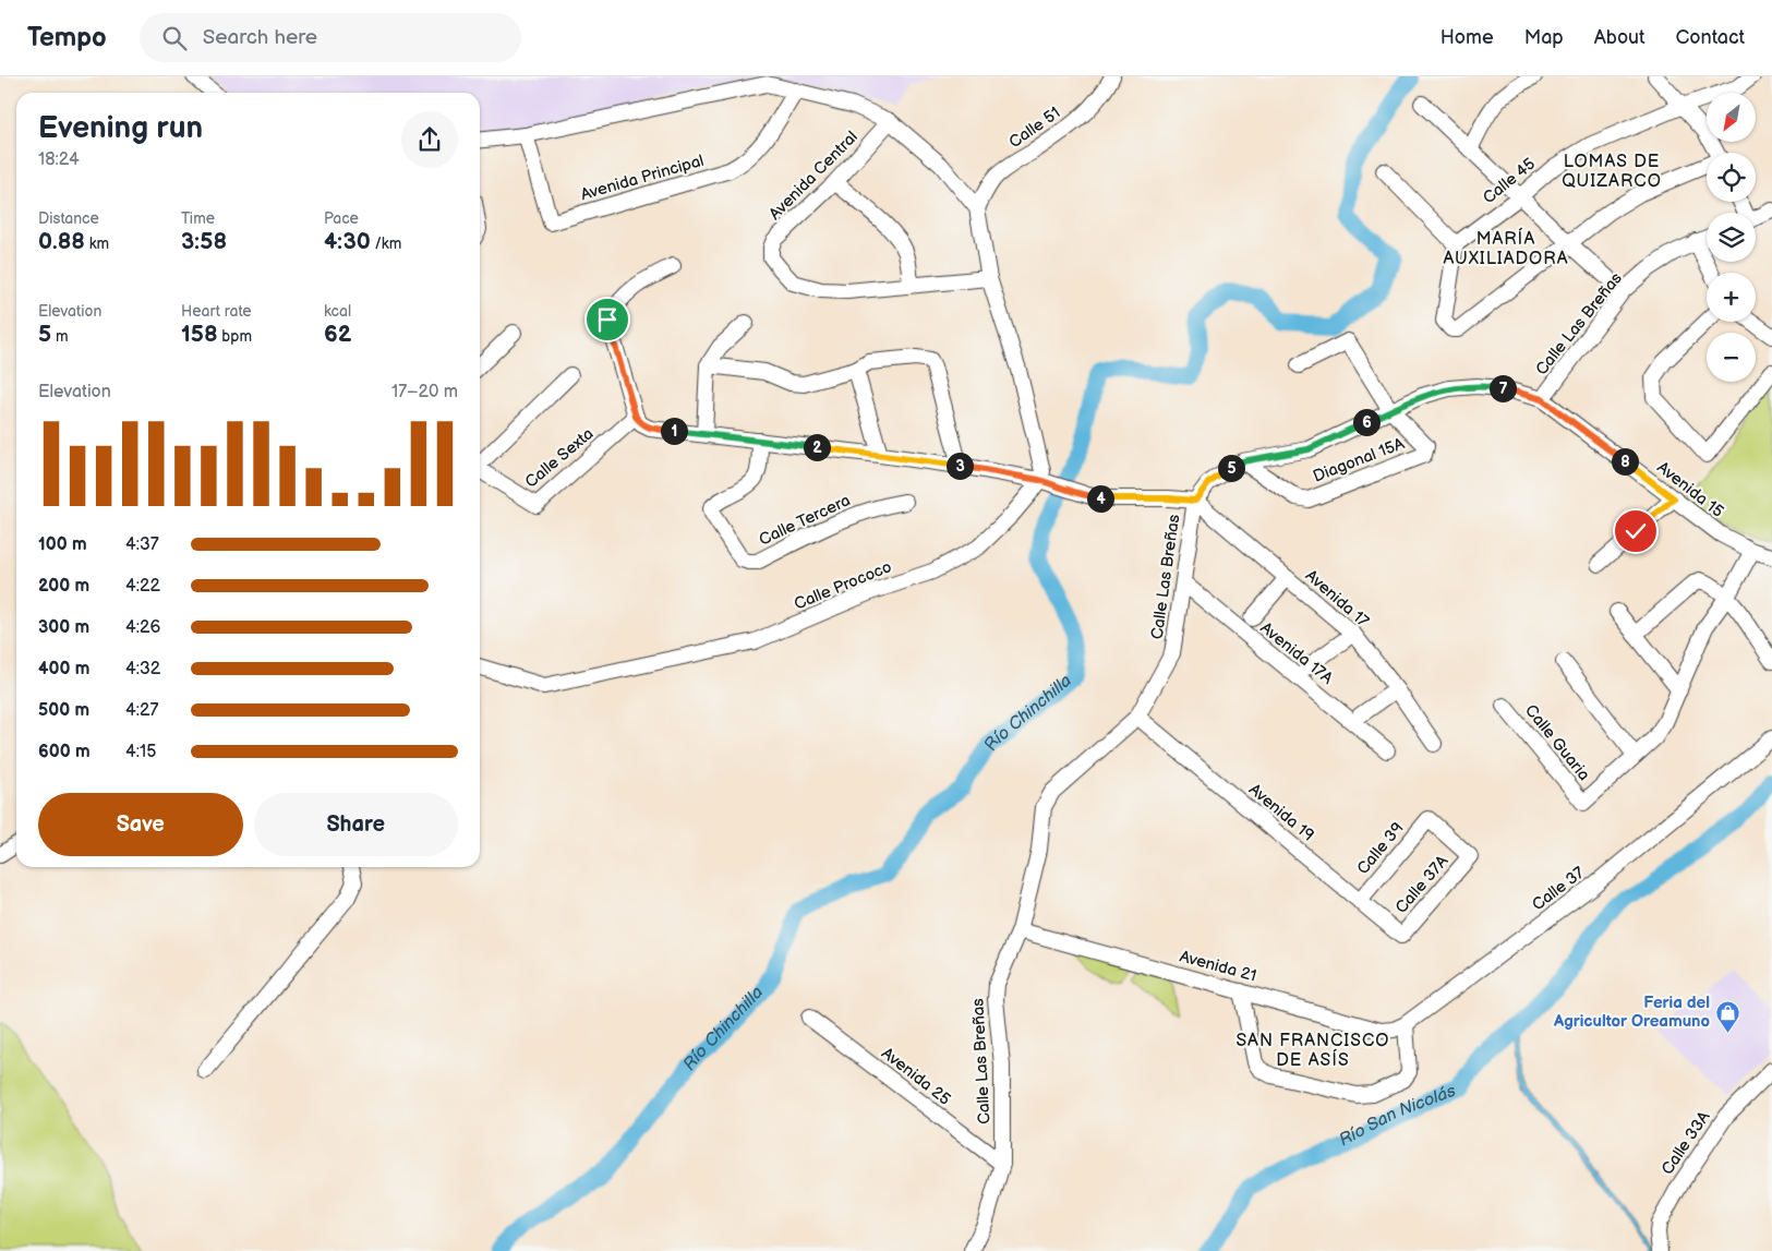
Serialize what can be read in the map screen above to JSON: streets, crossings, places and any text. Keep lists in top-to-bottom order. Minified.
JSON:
{"streets":{"street":["Calle 51","Avenida Central","Avenida Principal","Calle 45","Calle Las Breñas","Calle Sexta","Diagonal 15A","Avenida 15","Calle Tercera","Calle Prococo","Avenida 17","Avenida 17A","Calle Guaria","Avenida 19","Calle 39","Calle 37A","Calle 37","Avenida 21","Avenida 25","Calle 33A"]},"crossings":[["Calle Las Breñas","Diagonal 15A"],["Calle Las Breñas","Avenida 15"],["Calle Las Breñas","Avenida 17"],["Calle Las Breñas","Avenida 17A"],["Calle Las Breñas","Avenida 19"],["Calle Las Breñas","Avenida 21"],["Calle Las Breñas","Avenida 25"],["Avenida 19","Calle 39"],["Avenida 19","Calle 37A"],["Calle 39","Calle 37A"],["Calle 37","Avenida 21"]],"districts":["LOMAS DE QUIZARCO","MARÍA AUXILIADORA","SAN FRANCISCO DE ASÍS"],"water":["Río Chinchilla","Río San Nicolás"],"places":{"shop":["Feria del Agricultor Oreamuno"]},"north":"bottom left","page":{"header":"Tempo","search":"Search here","nav":["Home","Map","About","Contact"],"map_buttons":["+","−"],"heading":["Evening run","18:24"],"stats":[["Distance","0.88 km"],["Time","3:58"],["Pace","4:30 /km"],["Elevation","5 m"],["Heart rate","158 bpm"],["kcal","62"]],"chart":["Elevation","17–20 m"],"pins":["7","6","1","2","8","3","5","4"],"list":[{"name":"100 m","note":"4:37"},{"name":"200 m","note":"4:22"},{"name":"300 m","note":"4:26"},{"name":"400 m","note":"4:32"},{"name":"500 m","note":"4:27"},{"name":"600 m","note":"4:15"}],"buttons":["Save","Share"]}}
